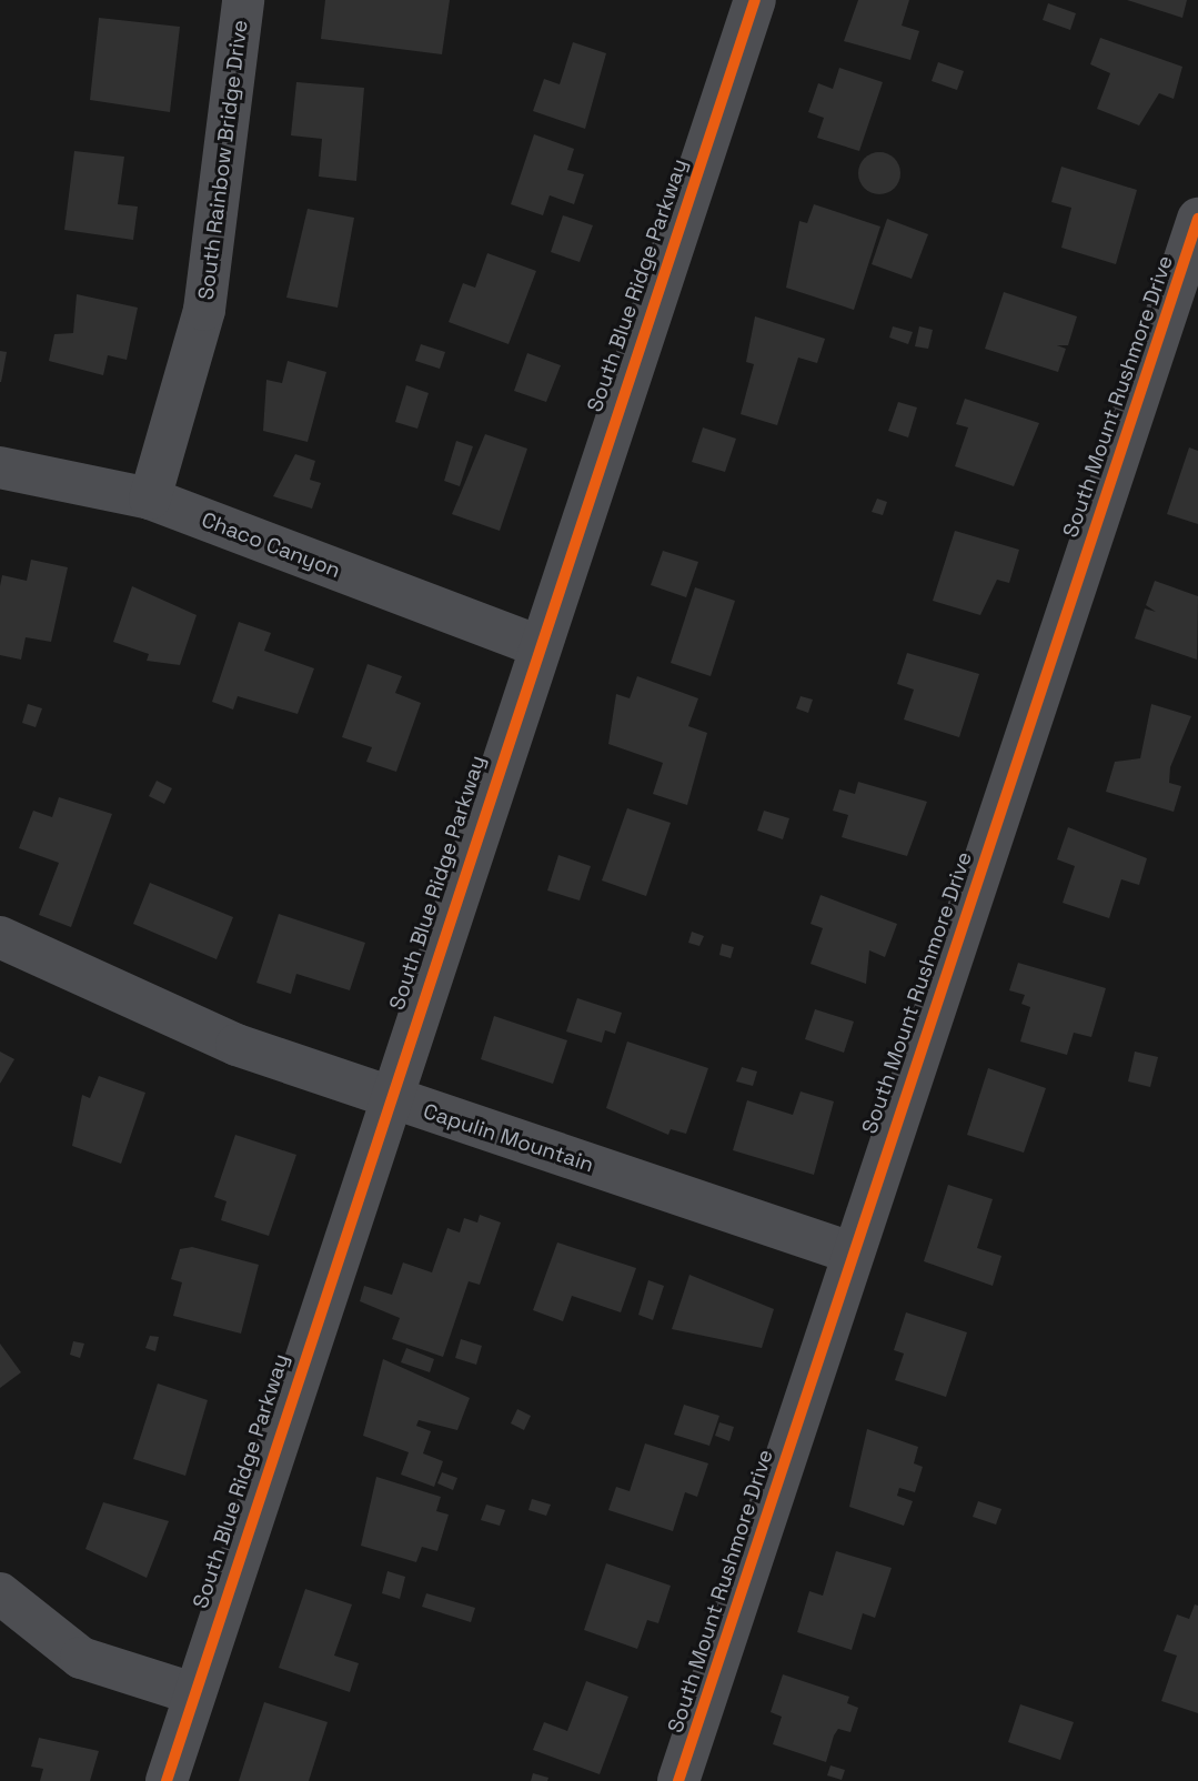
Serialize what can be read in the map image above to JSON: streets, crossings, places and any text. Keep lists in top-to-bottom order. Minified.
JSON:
{"streets":{"street":["South Rainbow Bridge Drive","South Blue Ridge Parkway","South Mount Rushmore Drive","Chaco Canyon","Capulin Mountain"]},"crossings":[["South Rainbow Bridge Drive","Chaco Canyon"],["South Blue Ridge Parkway","Chaco Canyon"],["South Blue Ridge Parkway","Capulin Mountain"],["South Mount Rushmore Drive","Capulin Mountain"]]}
